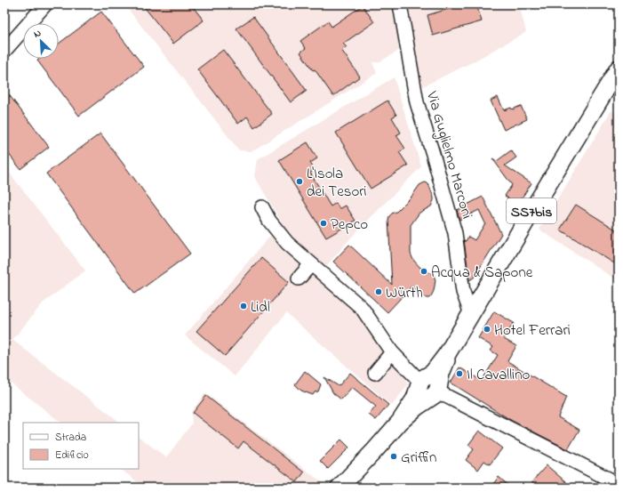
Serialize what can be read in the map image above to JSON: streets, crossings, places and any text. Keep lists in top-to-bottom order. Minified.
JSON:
{"streets":{"main road":["SS7bis"],"street":["Via Guglielmo Marconi"]},"crossings":[["Via Guglielmo Marconi","SS7bis"]],"places":["L'Isola dei Tesori","Pepco","Acqua & Sapone","Würth","Lidl","Hotel Ferrari","Il Cavallino","Griffin"],"legend":["Strada","Edificio"],"north":"top left"}
